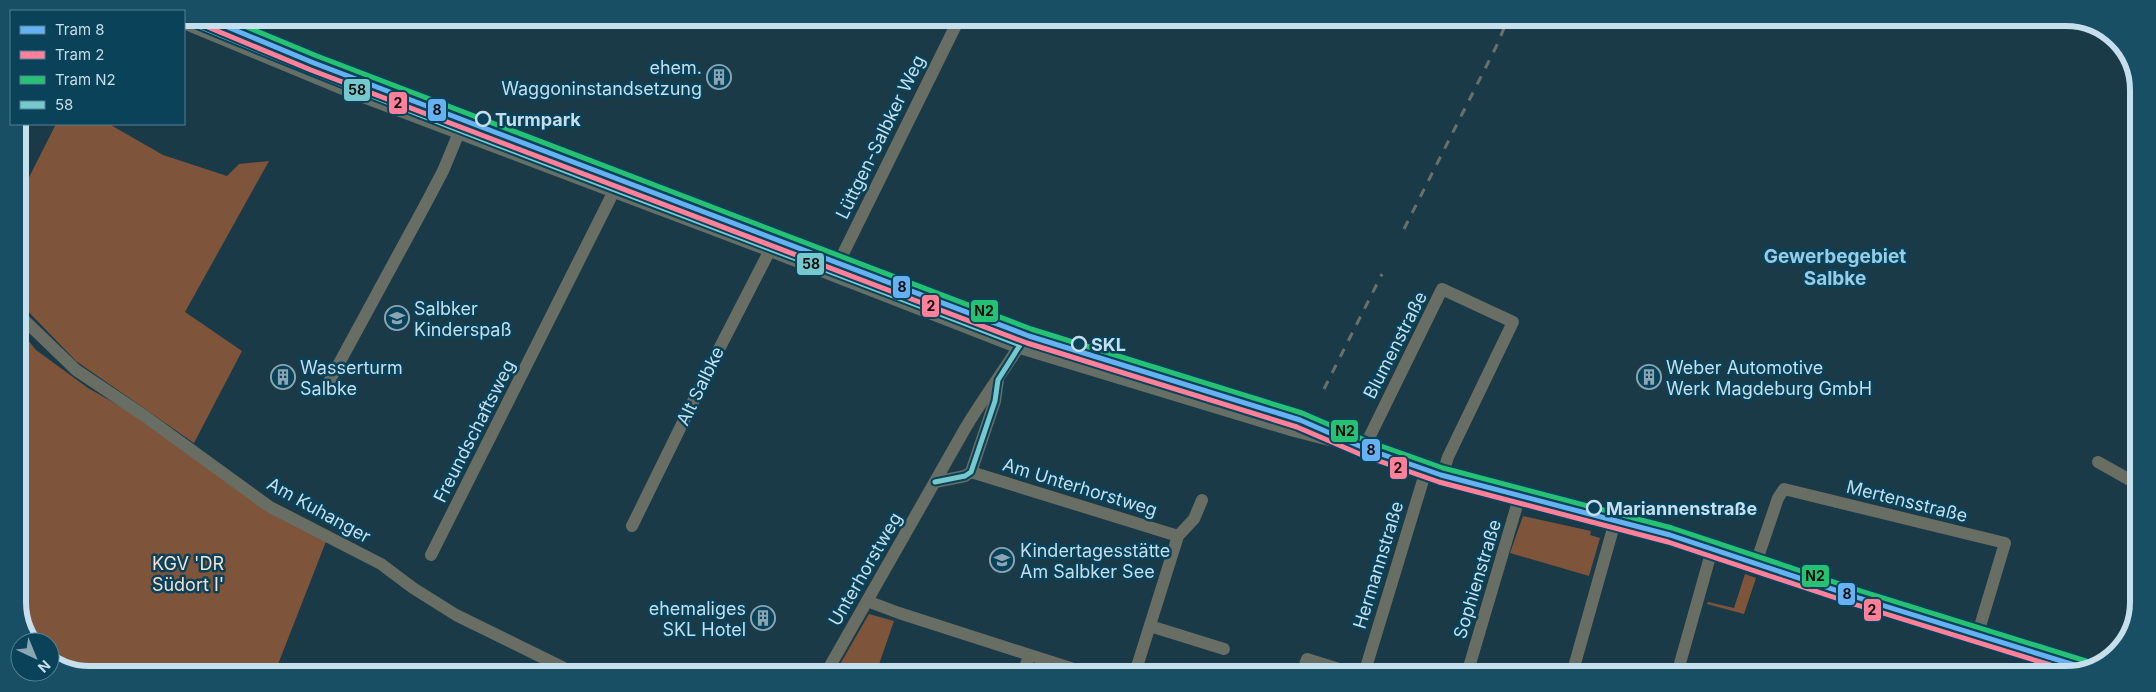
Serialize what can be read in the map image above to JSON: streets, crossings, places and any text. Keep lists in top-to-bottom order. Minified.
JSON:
{"streets":{"street":["Lüttgen-Salbker Weg","Blumenstraße","Alt Salbke","Freundschaftsweg","Am Unterhorstweg","Mertensstraße","Am Kuhanger","Hermannstraße","Unterhorstweg","Sophienstraße"]},"crossings":[["Blumenstraße","Hermannstraße"],["Am Unterhorstweg","Unterhorstweg"]],"districts":["Gewerbegebiet Salbke"],"parks":["KGV 'DR Südort I'"],"places":{"building":["ehem. Waggoninstandsetzung","Wasserturm Salbke","Weber Automotive Werk Magdeburg GmbH","ehemaliges SKL Hotel"],"other":["Turmpark","SKL","Mariannenstraße"],"school or university":["Salbker Kinderspaß","Kindertagesstätte Am Salbker See"]},"lines":["tram line 8","tram line 2","tram line N2","transit line 58"],"legend":["Tram 8","Tram 2","Tram N2","58"],"north":"bottom right"}
